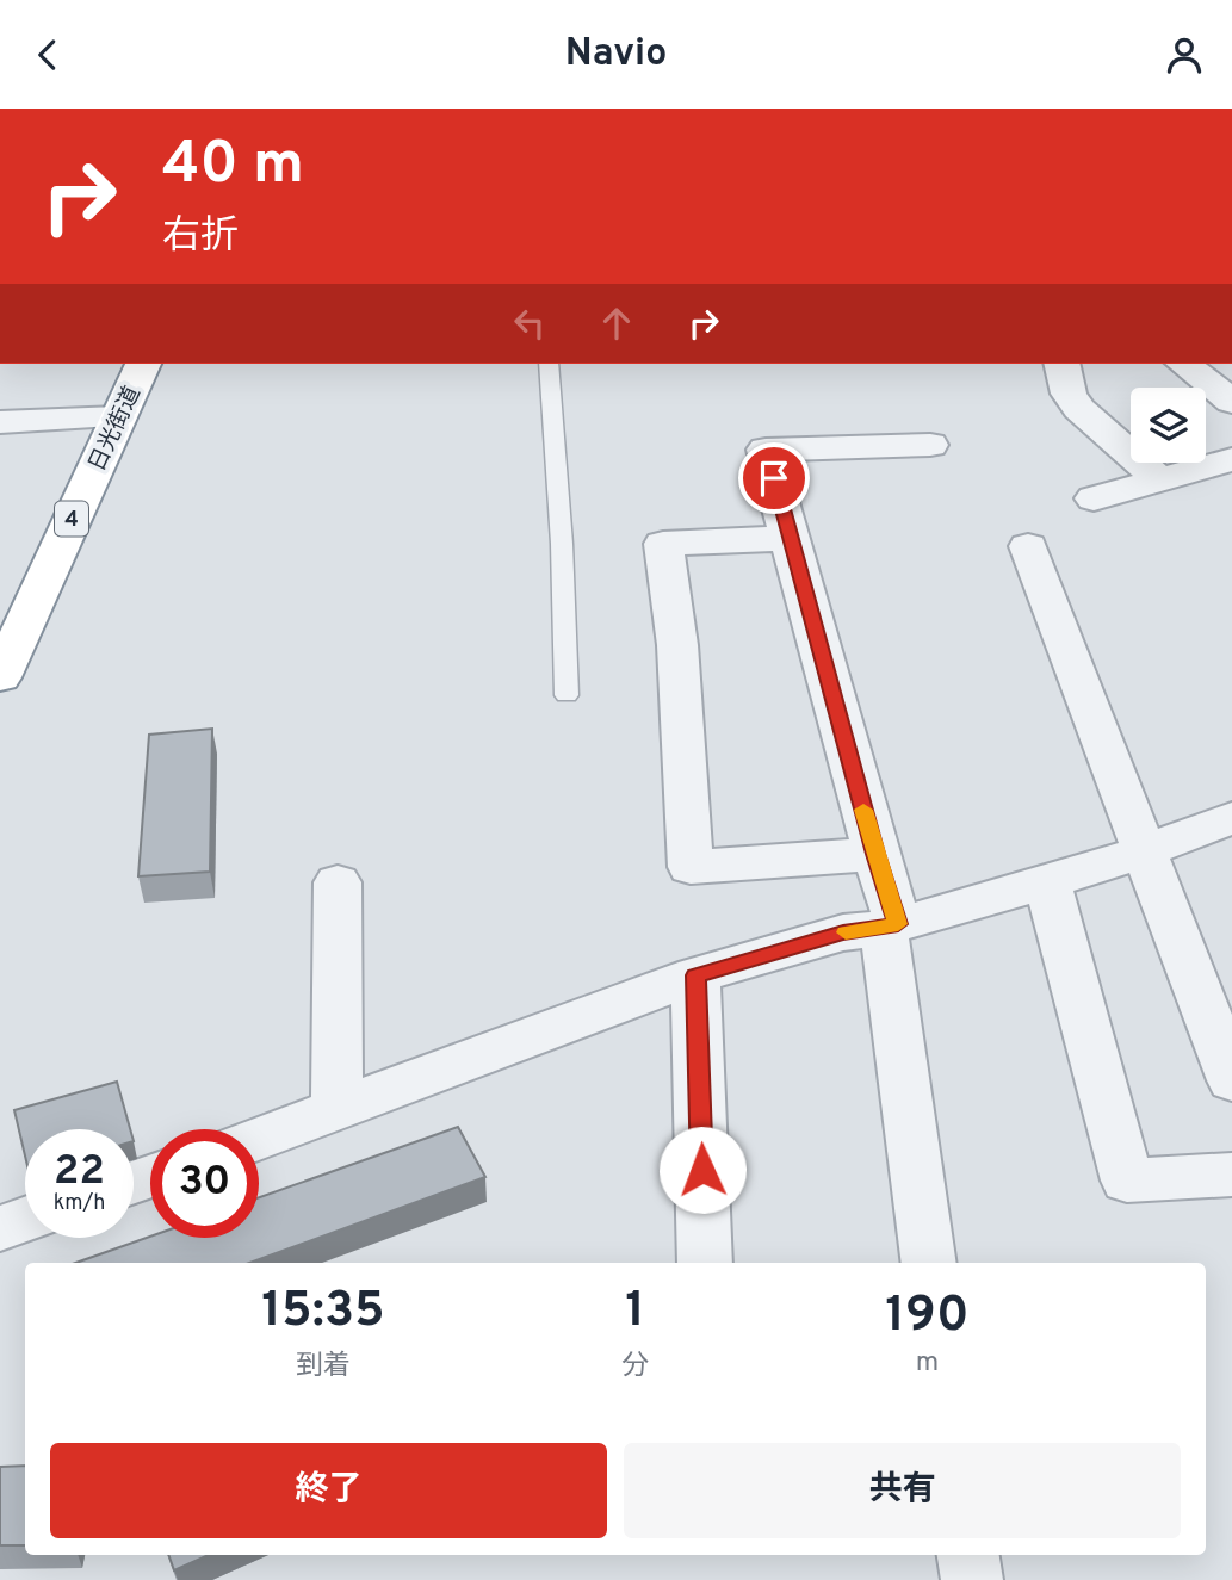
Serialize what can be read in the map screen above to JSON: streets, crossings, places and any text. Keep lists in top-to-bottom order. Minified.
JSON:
{"streets":{"highway":["日光街道","4"]},"page":{"header":"Navio","turn":["40 m","右折"],"speed":"22 km/h","limit":"30","eta":["15:35","到着","1","分","190","m"],"buttons":["終了","共有"]}}
